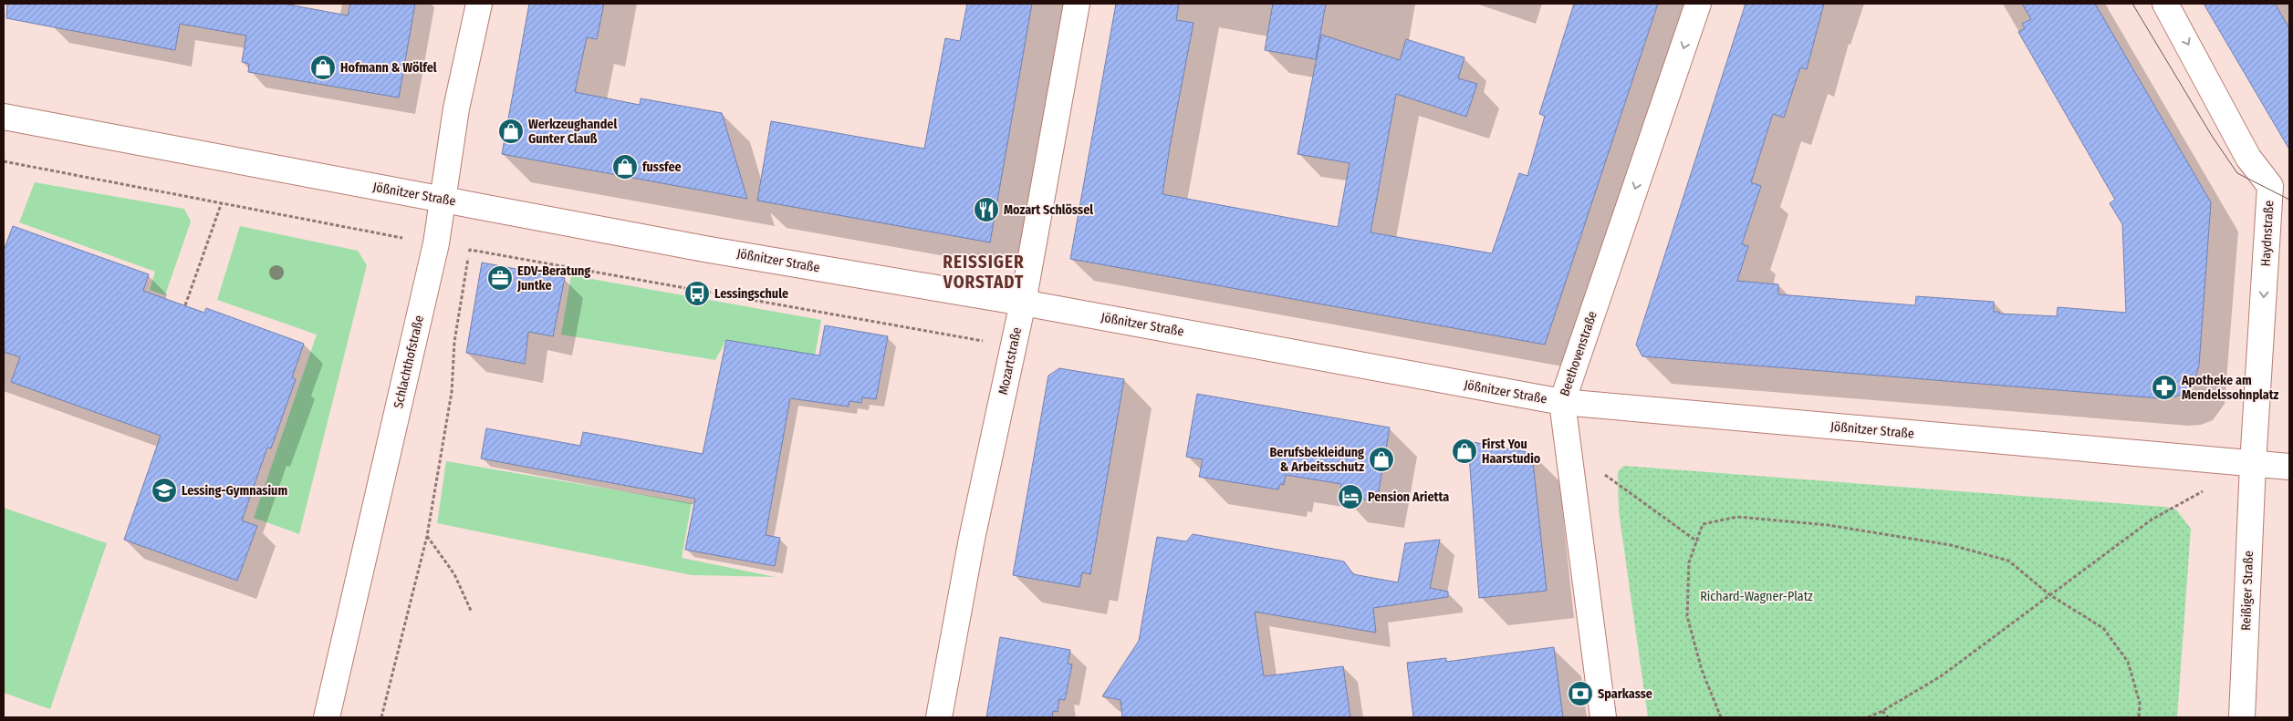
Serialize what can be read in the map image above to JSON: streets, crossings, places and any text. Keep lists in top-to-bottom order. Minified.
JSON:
{"streets":{"street":["Jößnitzer Straße","Haydnstraße","Beethovenstraße","Mozartstraße","Schlachthofstraße","Reißiger Straße"]},"crossings":[["Jößnitzer Straße","Haydnstraße"],["Jößnitzer Straße","Beethovenstraße"],["Jößnitzer Straße","Mozartstraße"],["Jößnitzer Straße","Schlachthofstraße"],["Jößnitzer Straße","Reißiger Straße"],["Haydnstraße","Reißiger Straße"]],"one_way":["Haydnstraße","Beethovenstraße"],"districts":["REISSIGER VORSTADT"],"parks":["Richard-Wagner-Platz"],"places":{"shop":["Hofmann & Wölfel","Werkzeughandel Gunter Clauß","fussfee","First You Haarstudio","Berufsbekleidung & Arbeitsschutz"],"restaurant":["Mozart Schlössel"],"office":["EDV-Beratung Juntke"],"bus stop":["Lessingschule"],"pharmacy":["Apotheke am Mendelssohnplatz"],"school or university":["Lessing-Gymnasium"],"hotel":["Pension Arietta"],"bank":["Sparkasse"]}}
